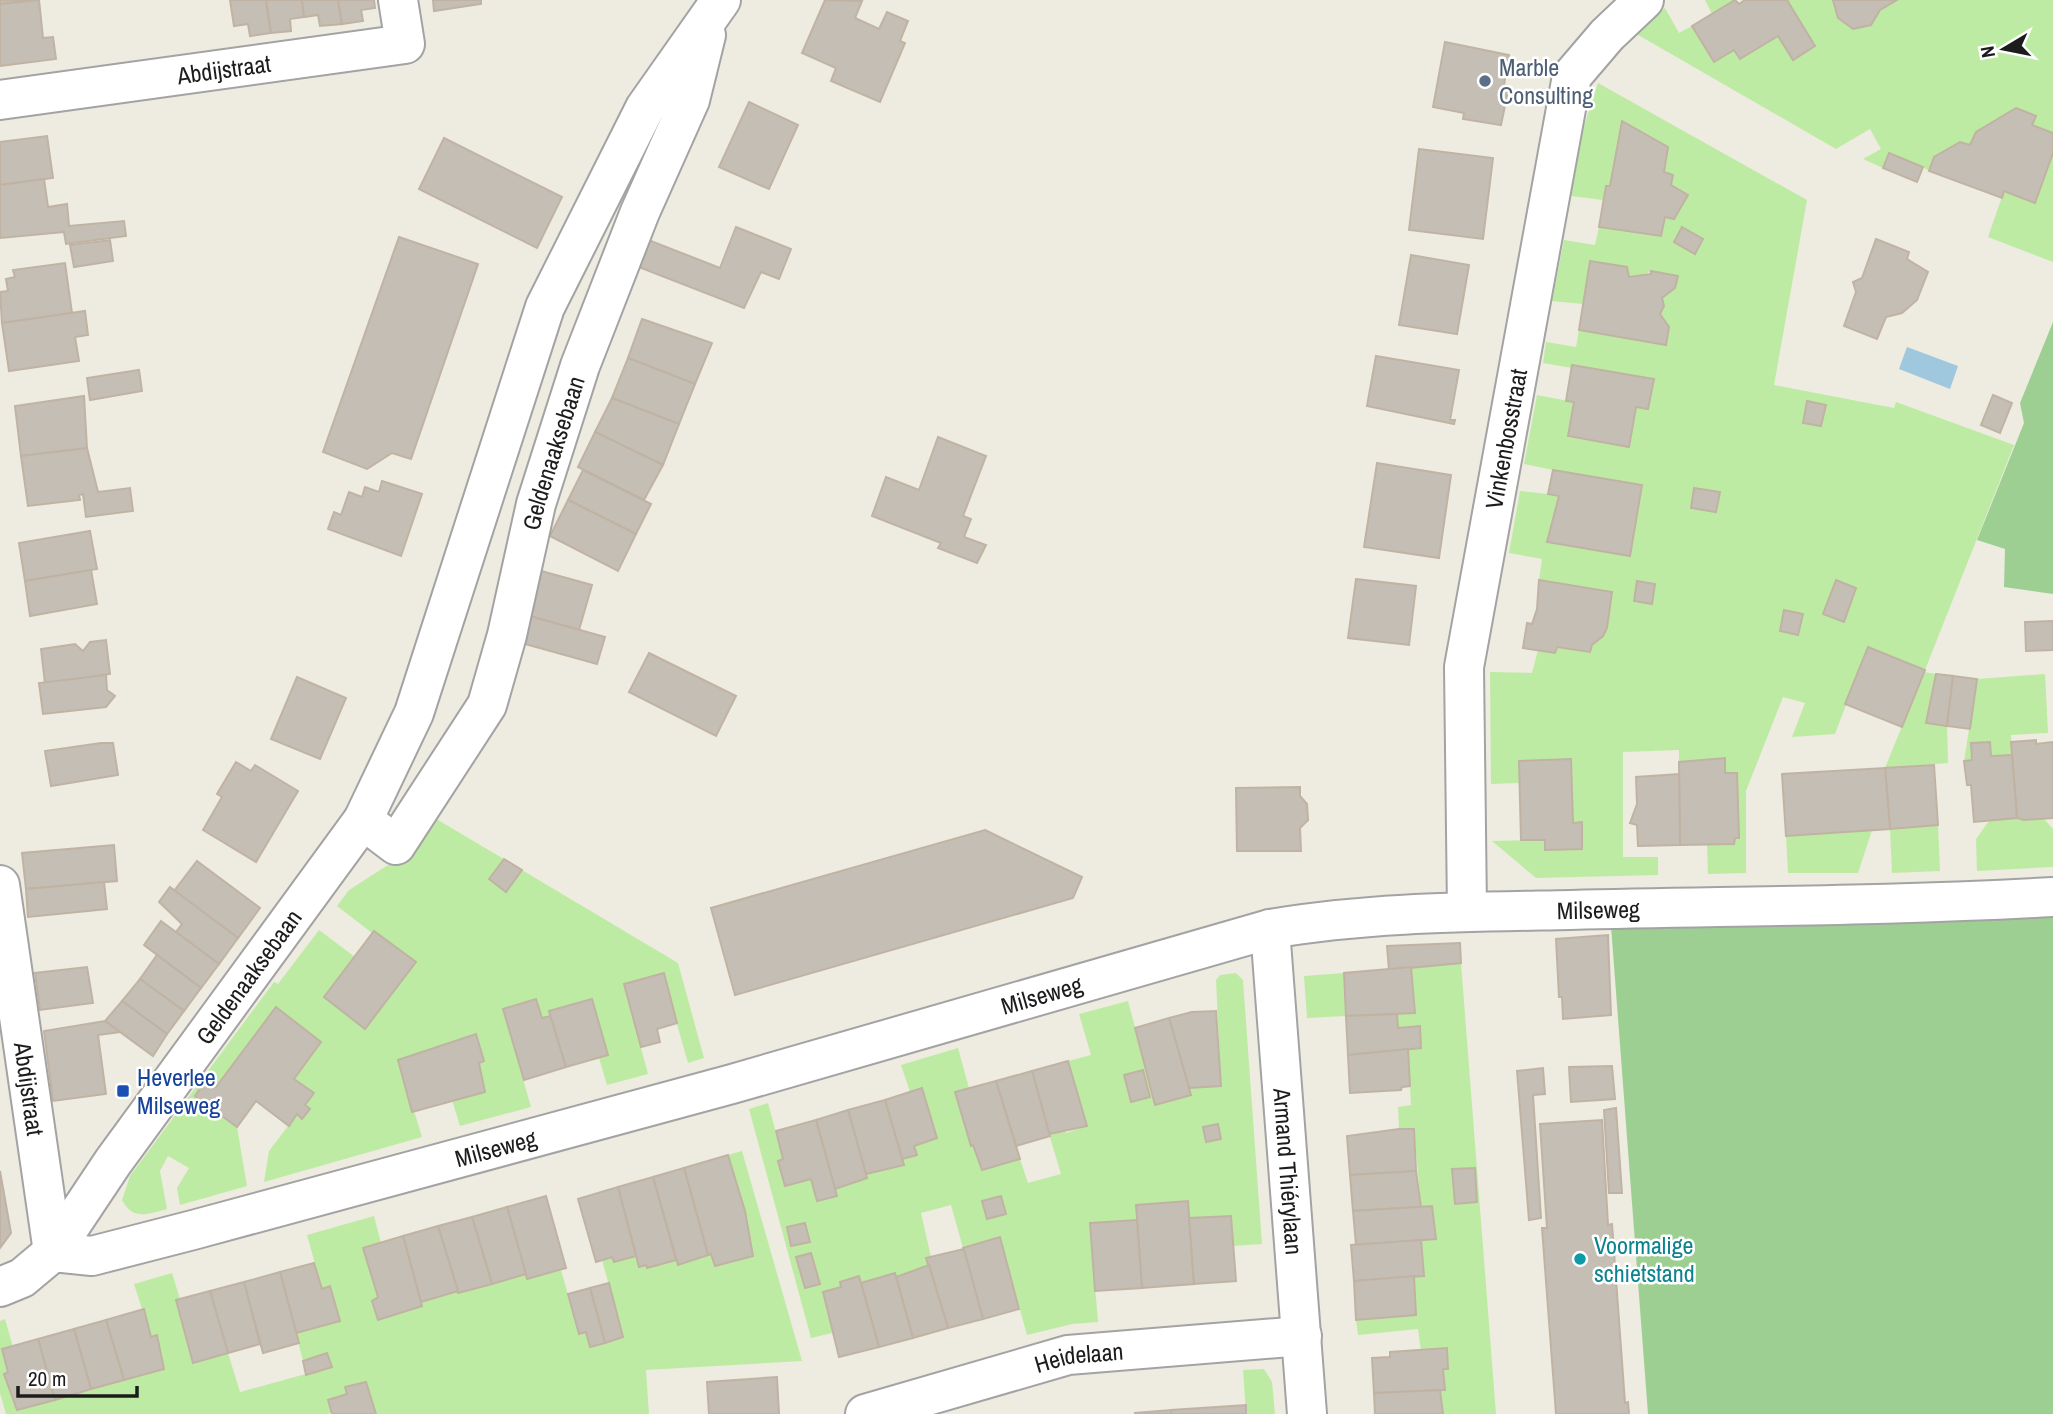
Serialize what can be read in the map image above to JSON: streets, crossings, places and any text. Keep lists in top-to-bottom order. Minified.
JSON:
{"streets":{"street":["Abdijstraat","Vinkenbosstraat","Geldenaaksebaan","Milseweg","Armand Thiérylaan","Heidelaan"]},"crossings":[["Abdijstraat","Geldenaaksebaan"],["Abdijstraat","Milseweg"],["Vinkenbosstraat","Milseweg"],["Geldenaaksebaan","Milseweg"],["Milseweg","Armand Thiérylaan"],["Armand Thiérylaan","Heidelaan"]],"places":{"other":["Marble Consulting","Voormalige schietstand"],"transit":["Heverlee Milseweg"]},"scale_bar":"20 m","north":"left"}
